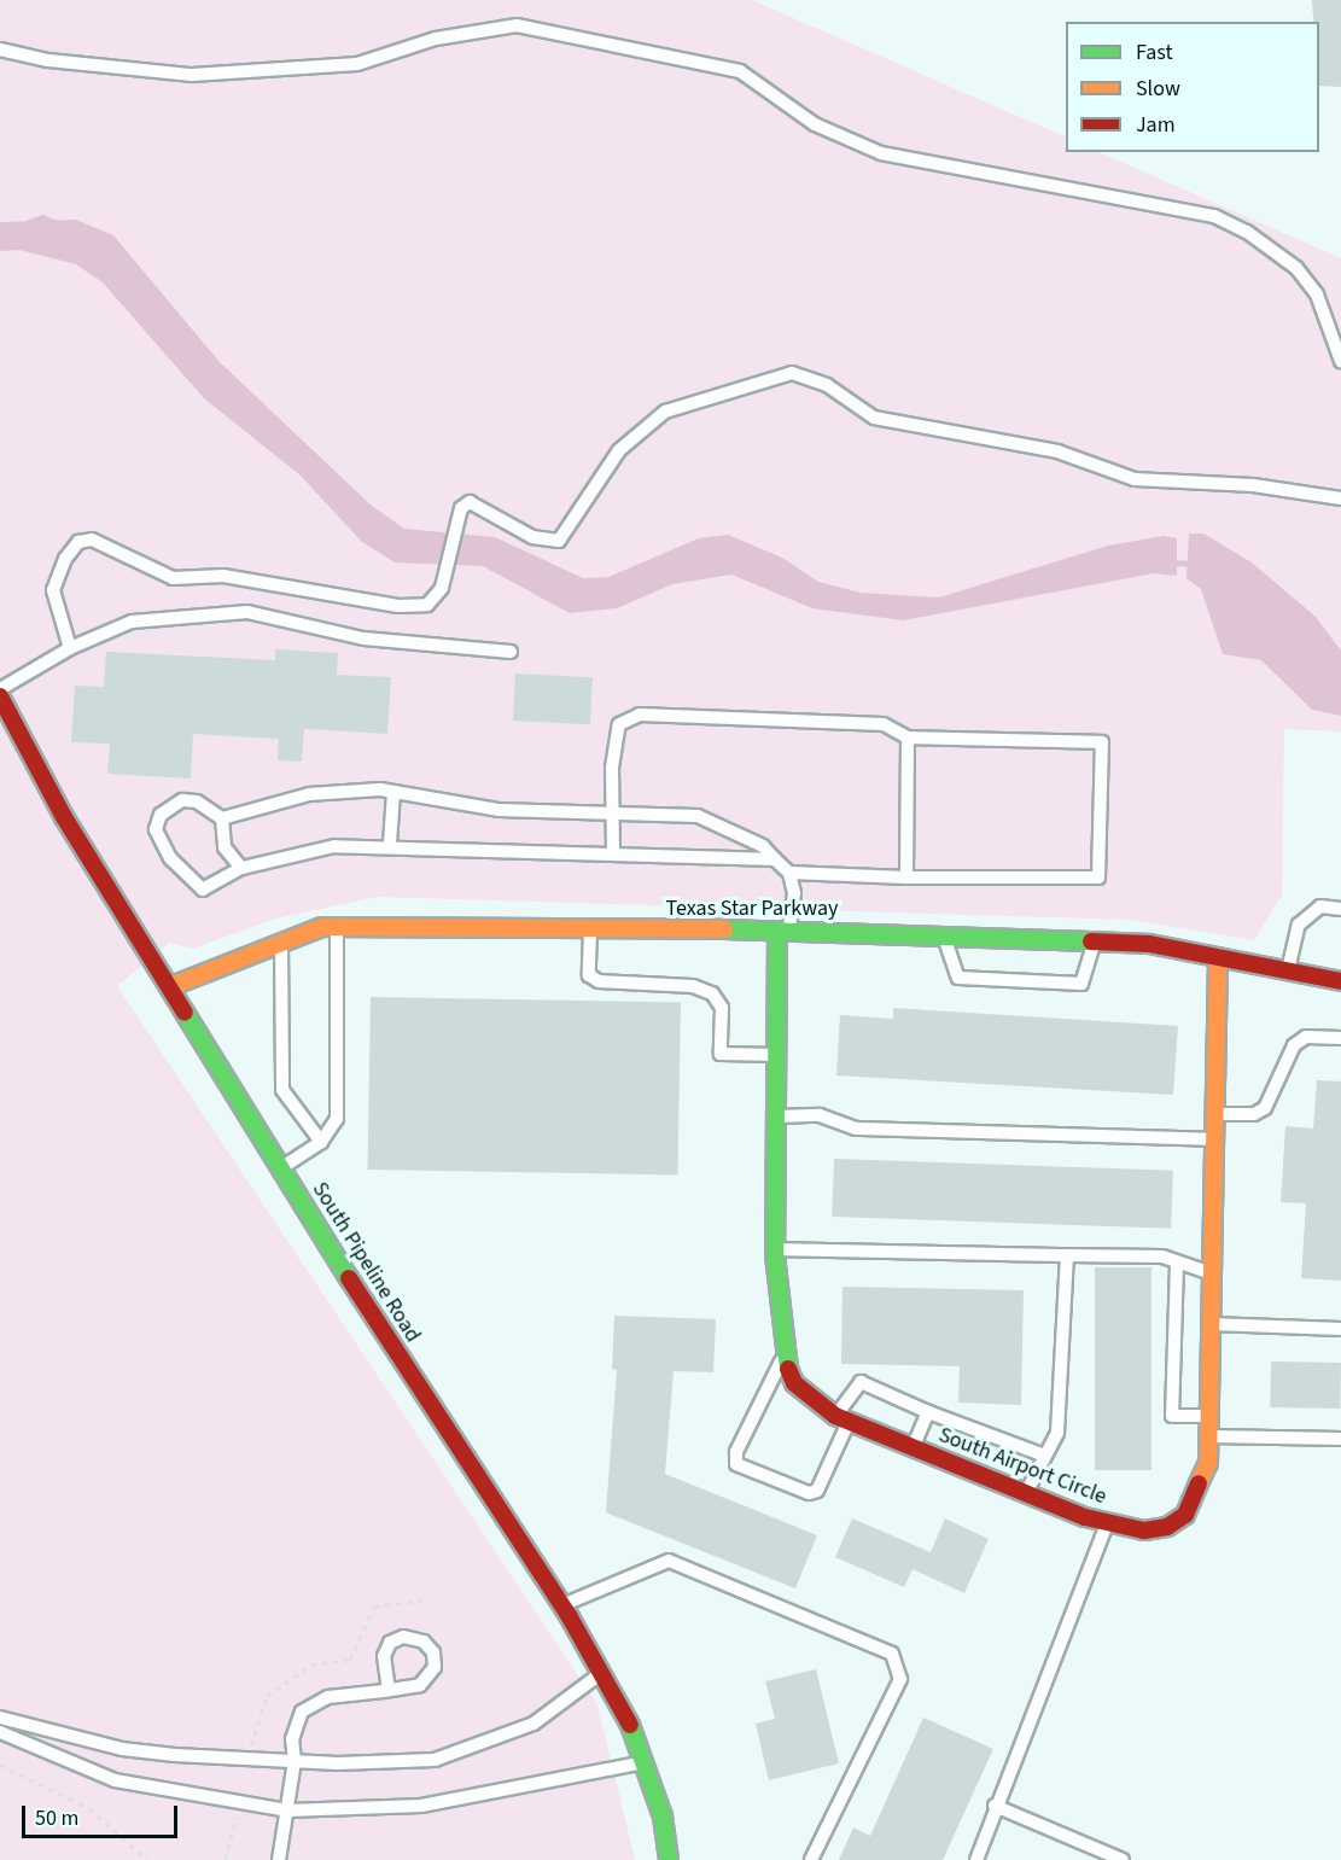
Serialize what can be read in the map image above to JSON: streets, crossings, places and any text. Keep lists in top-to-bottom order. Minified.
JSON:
{"streets":{"street":["Texas Star Parkway","South Pipeline Road","South Airport Circle"]},"crossings":[["Texas Star Parkway","South Pipeline Road"],["Texas Star Parkway","South Airport Circle"]],"legend":["Fast","Slow","Jam"],"scale_bar":"50 m"}
